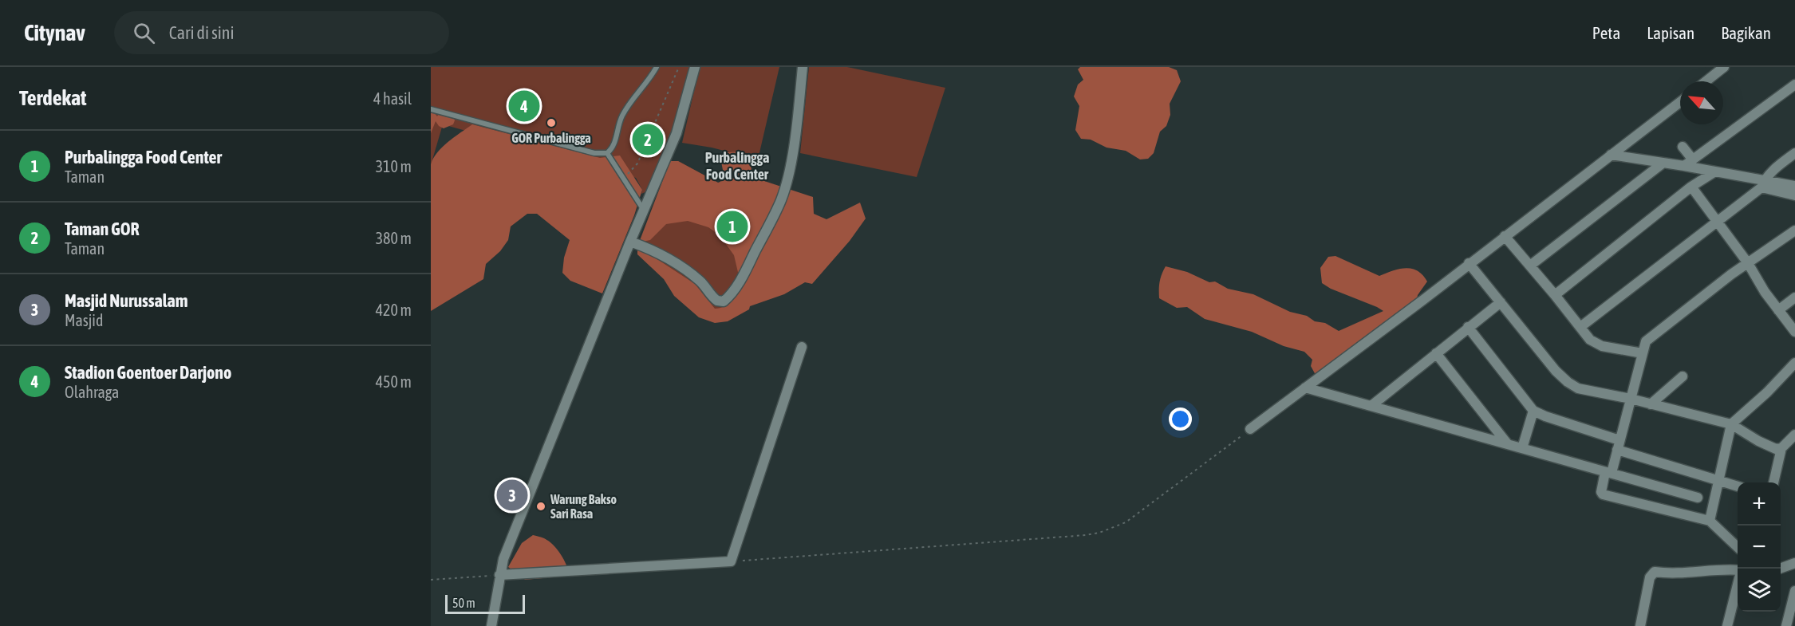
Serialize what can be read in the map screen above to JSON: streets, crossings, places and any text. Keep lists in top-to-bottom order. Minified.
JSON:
{"districts":["Purbalingga Food Center"],"places":["GOR Purbalingga","Warung Bakso Sari Rasa"],"scale_bar":"50 m","north":"top left","page":{"header":"Citynav","search":"Cari di sini","nav":["Peta","Lapisan","Bagikan"],"heading":["Terdekat","4 hasil"],"pins":["4","2","1","3"],"list":[{"mark":"1","name":"Purbalingga Food Center","note":"Taman","value":"310 m"},{"mark":"2","name":"Taman GOR","note":"Taman","value":"380 m"},{"mark":"3","name":"Masjid Nurussalam","note":"Masjid","value":"420 m"},{"mark":"4","name":"Stadion Goentoer Darjono","note":"Olahraga","value":"450 m"}],"map_buttons":["+","−"],"scale":"50 m"}}
